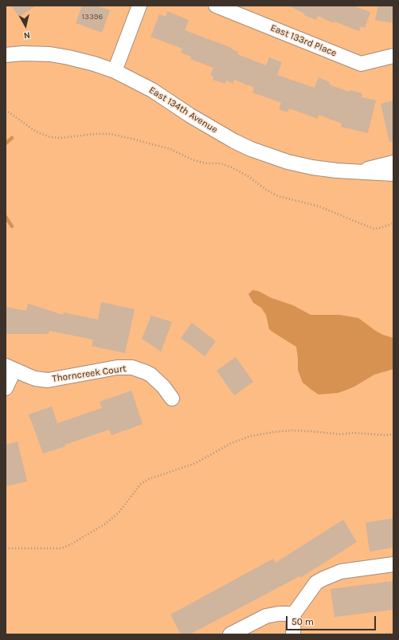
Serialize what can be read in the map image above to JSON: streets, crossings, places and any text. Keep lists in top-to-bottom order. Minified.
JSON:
{"streets":{"street":["East 133rd Place","East 134th Avenue","Thorncreek Court"]},"house_numbers":["13396"],"scale_bar":"50 m","north":"bottom"}
